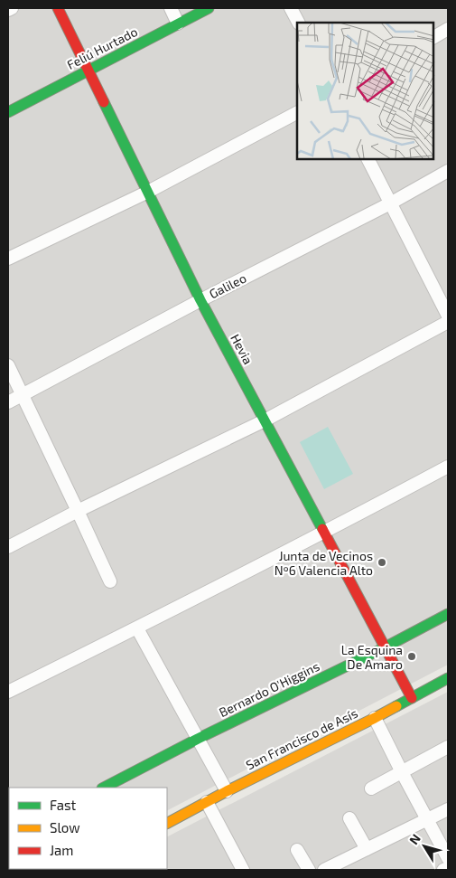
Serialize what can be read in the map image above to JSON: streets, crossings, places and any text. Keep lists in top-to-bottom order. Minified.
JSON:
{"streets":{"street":["Feliú Hurtado","Galileo","Hevia","Bernardo O'Higgins","San Francisco de Asís"]},"crossings":[["Feliú Hurtado","Hevia"],["Galileo","Hevia"],["Hevia","Bernardo O'Higgins"],["Hevia","San Francisco de Asís"]],"places":["Junta de Vecinos Nº6 Valencia Alto","La Esquina De Amaro"],"legend":["Fast","Slow","Jam"],"north":"top left"}
